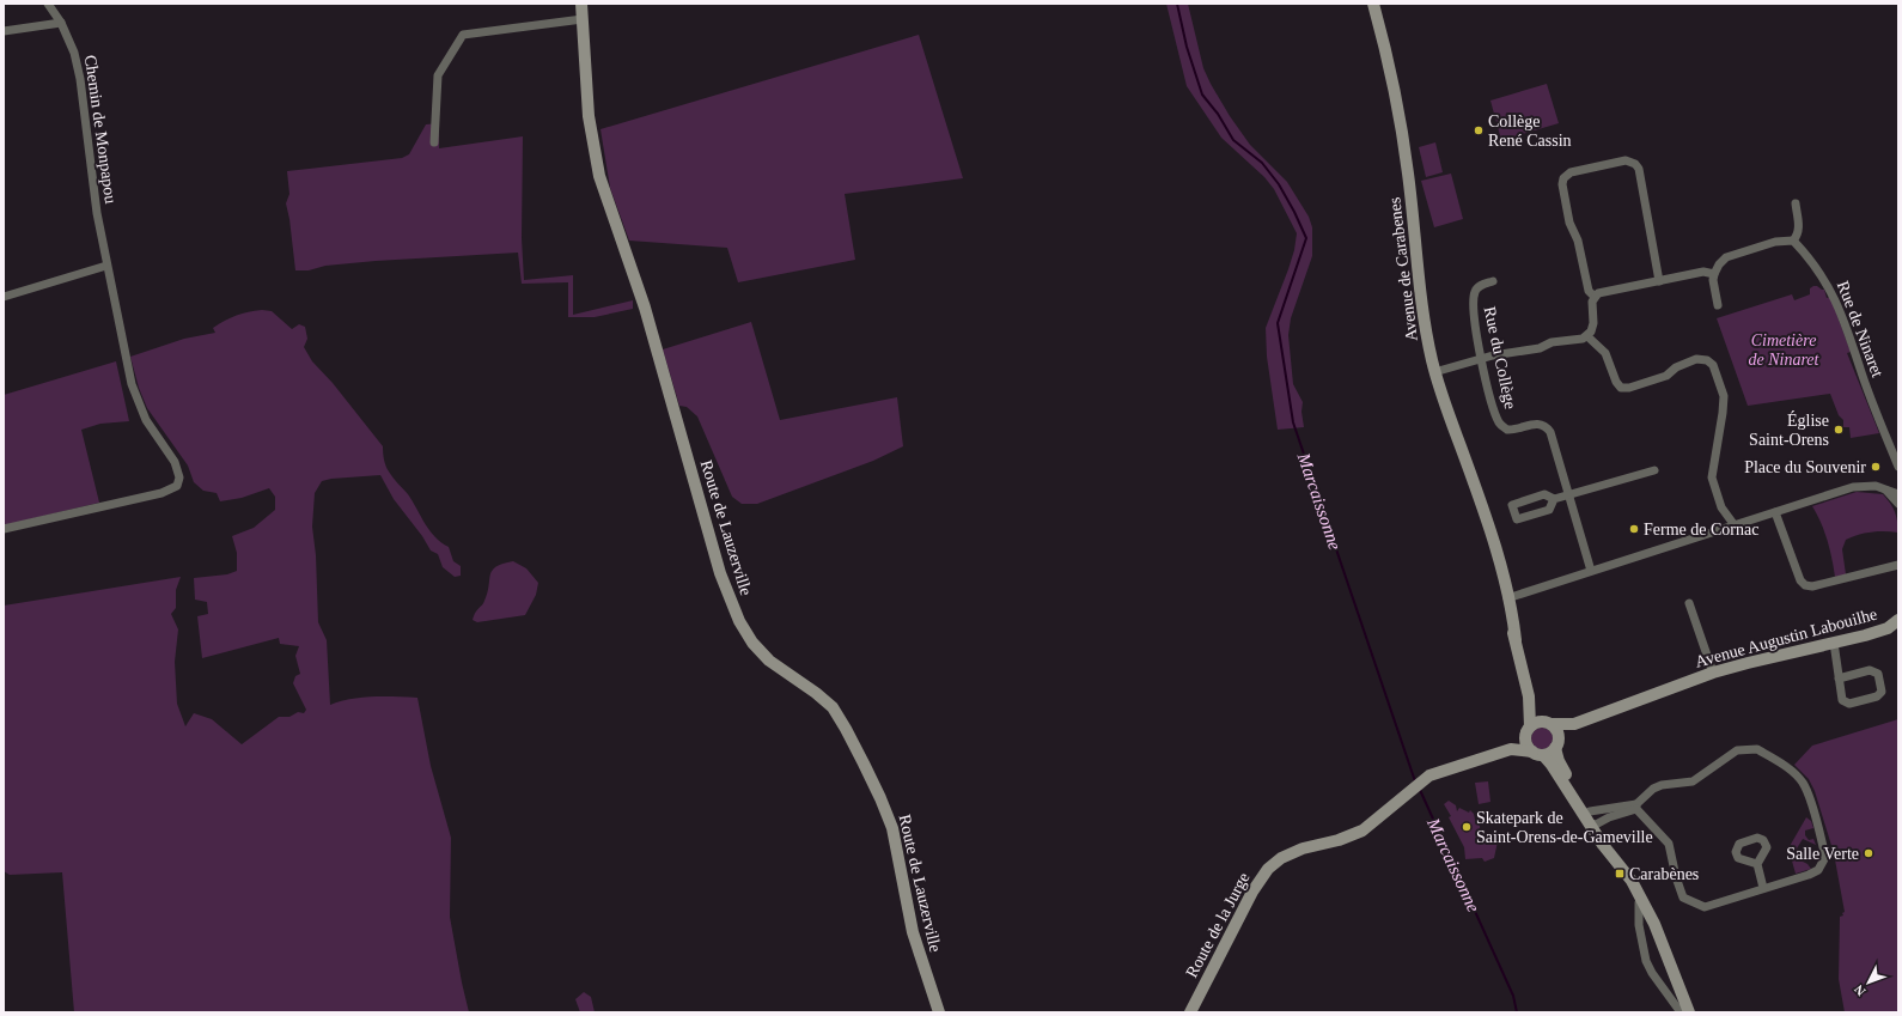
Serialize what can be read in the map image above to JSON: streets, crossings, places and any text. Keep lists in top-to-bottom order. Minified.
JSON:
{"streets":{"street":["Chemin de Monpapou","Avenue de Carabenes","Rue de Ninaret","Rue du Collège","Route de Lauzerville","Avenue Augustin Labouilhe","Route de la Jurge"]},"crossings":[["Avenue de Carabenes","Avenue Augustin Labouilhe"],["Avenue de Carabenes","Route de la Jurge"],["Avenue Augustin Labouilhe","Route de la Jurge"]],"water":["Marcaissonne"],"parks":["Cimetière de Ninaret"],"places":{"other":["Collège René Cassin","Église Saint-Orens","Place du Souvenir","Ferme de Cornac","Skatepark de Saint-Orens-de-Gameville","Salle Verte"],"transit":["Carabènes"]},"north":"bottom left"}
